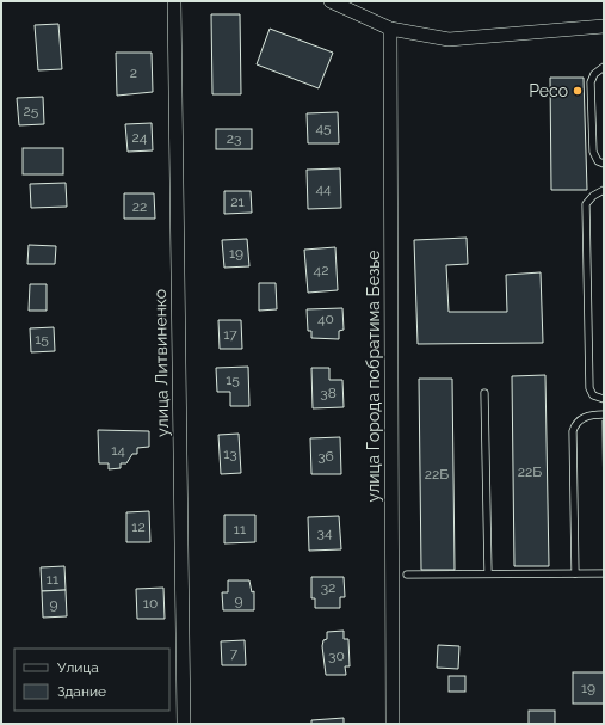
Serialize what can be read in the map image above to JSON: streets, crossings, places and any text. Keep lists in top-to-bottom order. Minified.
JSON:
{"streets":{"street":["улица Литвиненко","улица Города побратима Безье"]},"places":["Ресо"],"house_numbers":["2","25","45","24","23","44","21","22","19","42","40","17","15","15","38","14","13","36","22Б","22Б","12","11","34","11","32","9","10","9","7","30","19"],"legend":["Улица","Здание"]}
